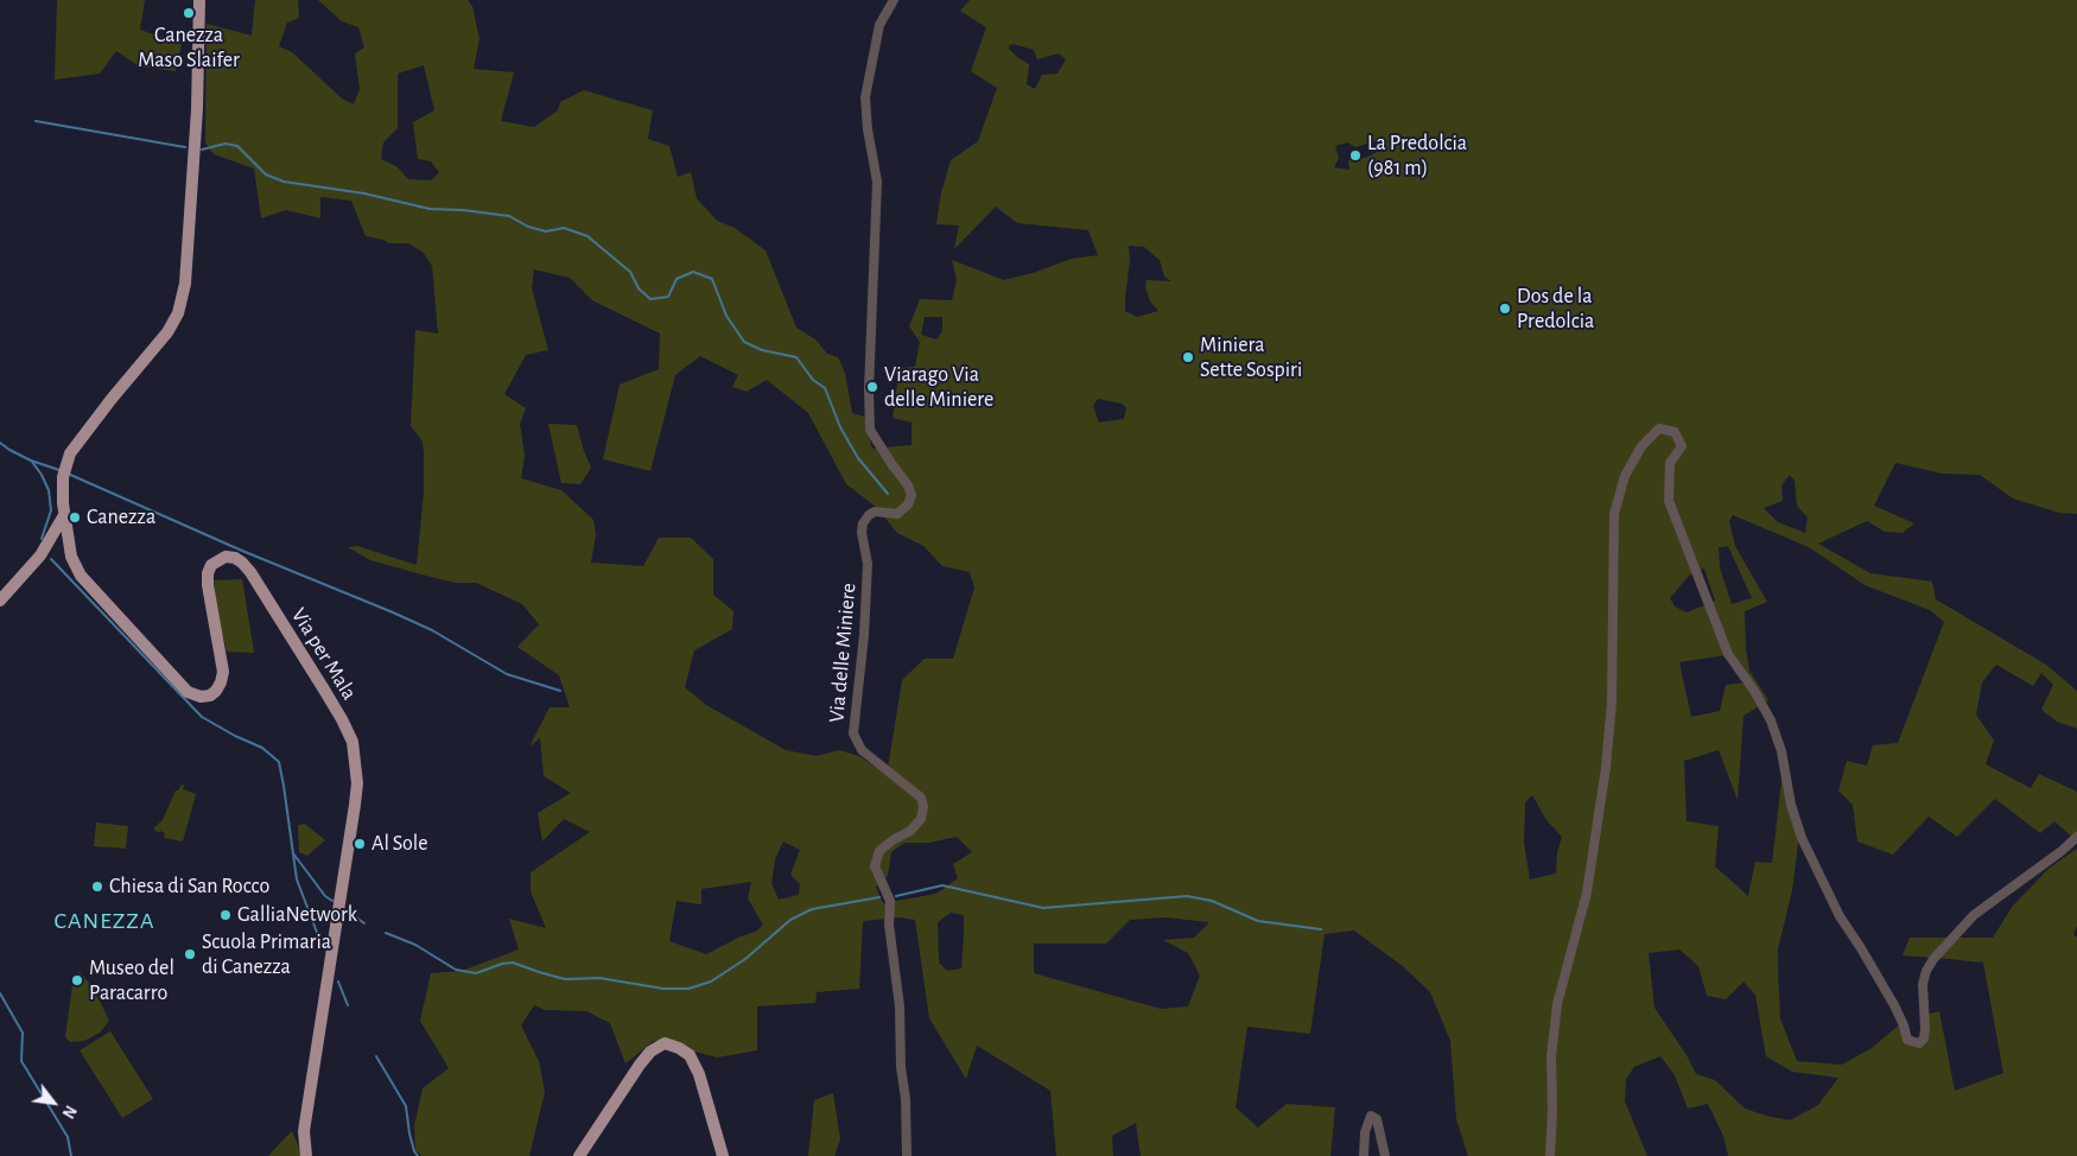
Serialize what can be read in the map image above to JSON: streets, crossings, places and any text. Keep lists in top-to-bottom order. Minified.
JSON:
{"streets":{"main road":["Via per Mala"],"street":["Via delle Miniere"]},"districts":["CANEZZA"],"places":["Canezza Maso Slaifer","La Predolcia (981 m)","Dos de la Predolcia","Miniera Sette Sospiri","Viarago Via delle Miniere","Canezza","Al Sole","Chiesa di San Rocco","GalliaNetwork","Scuola Primaria di Canezza","Museo del Paracarro"],"north":"bottom right"}
